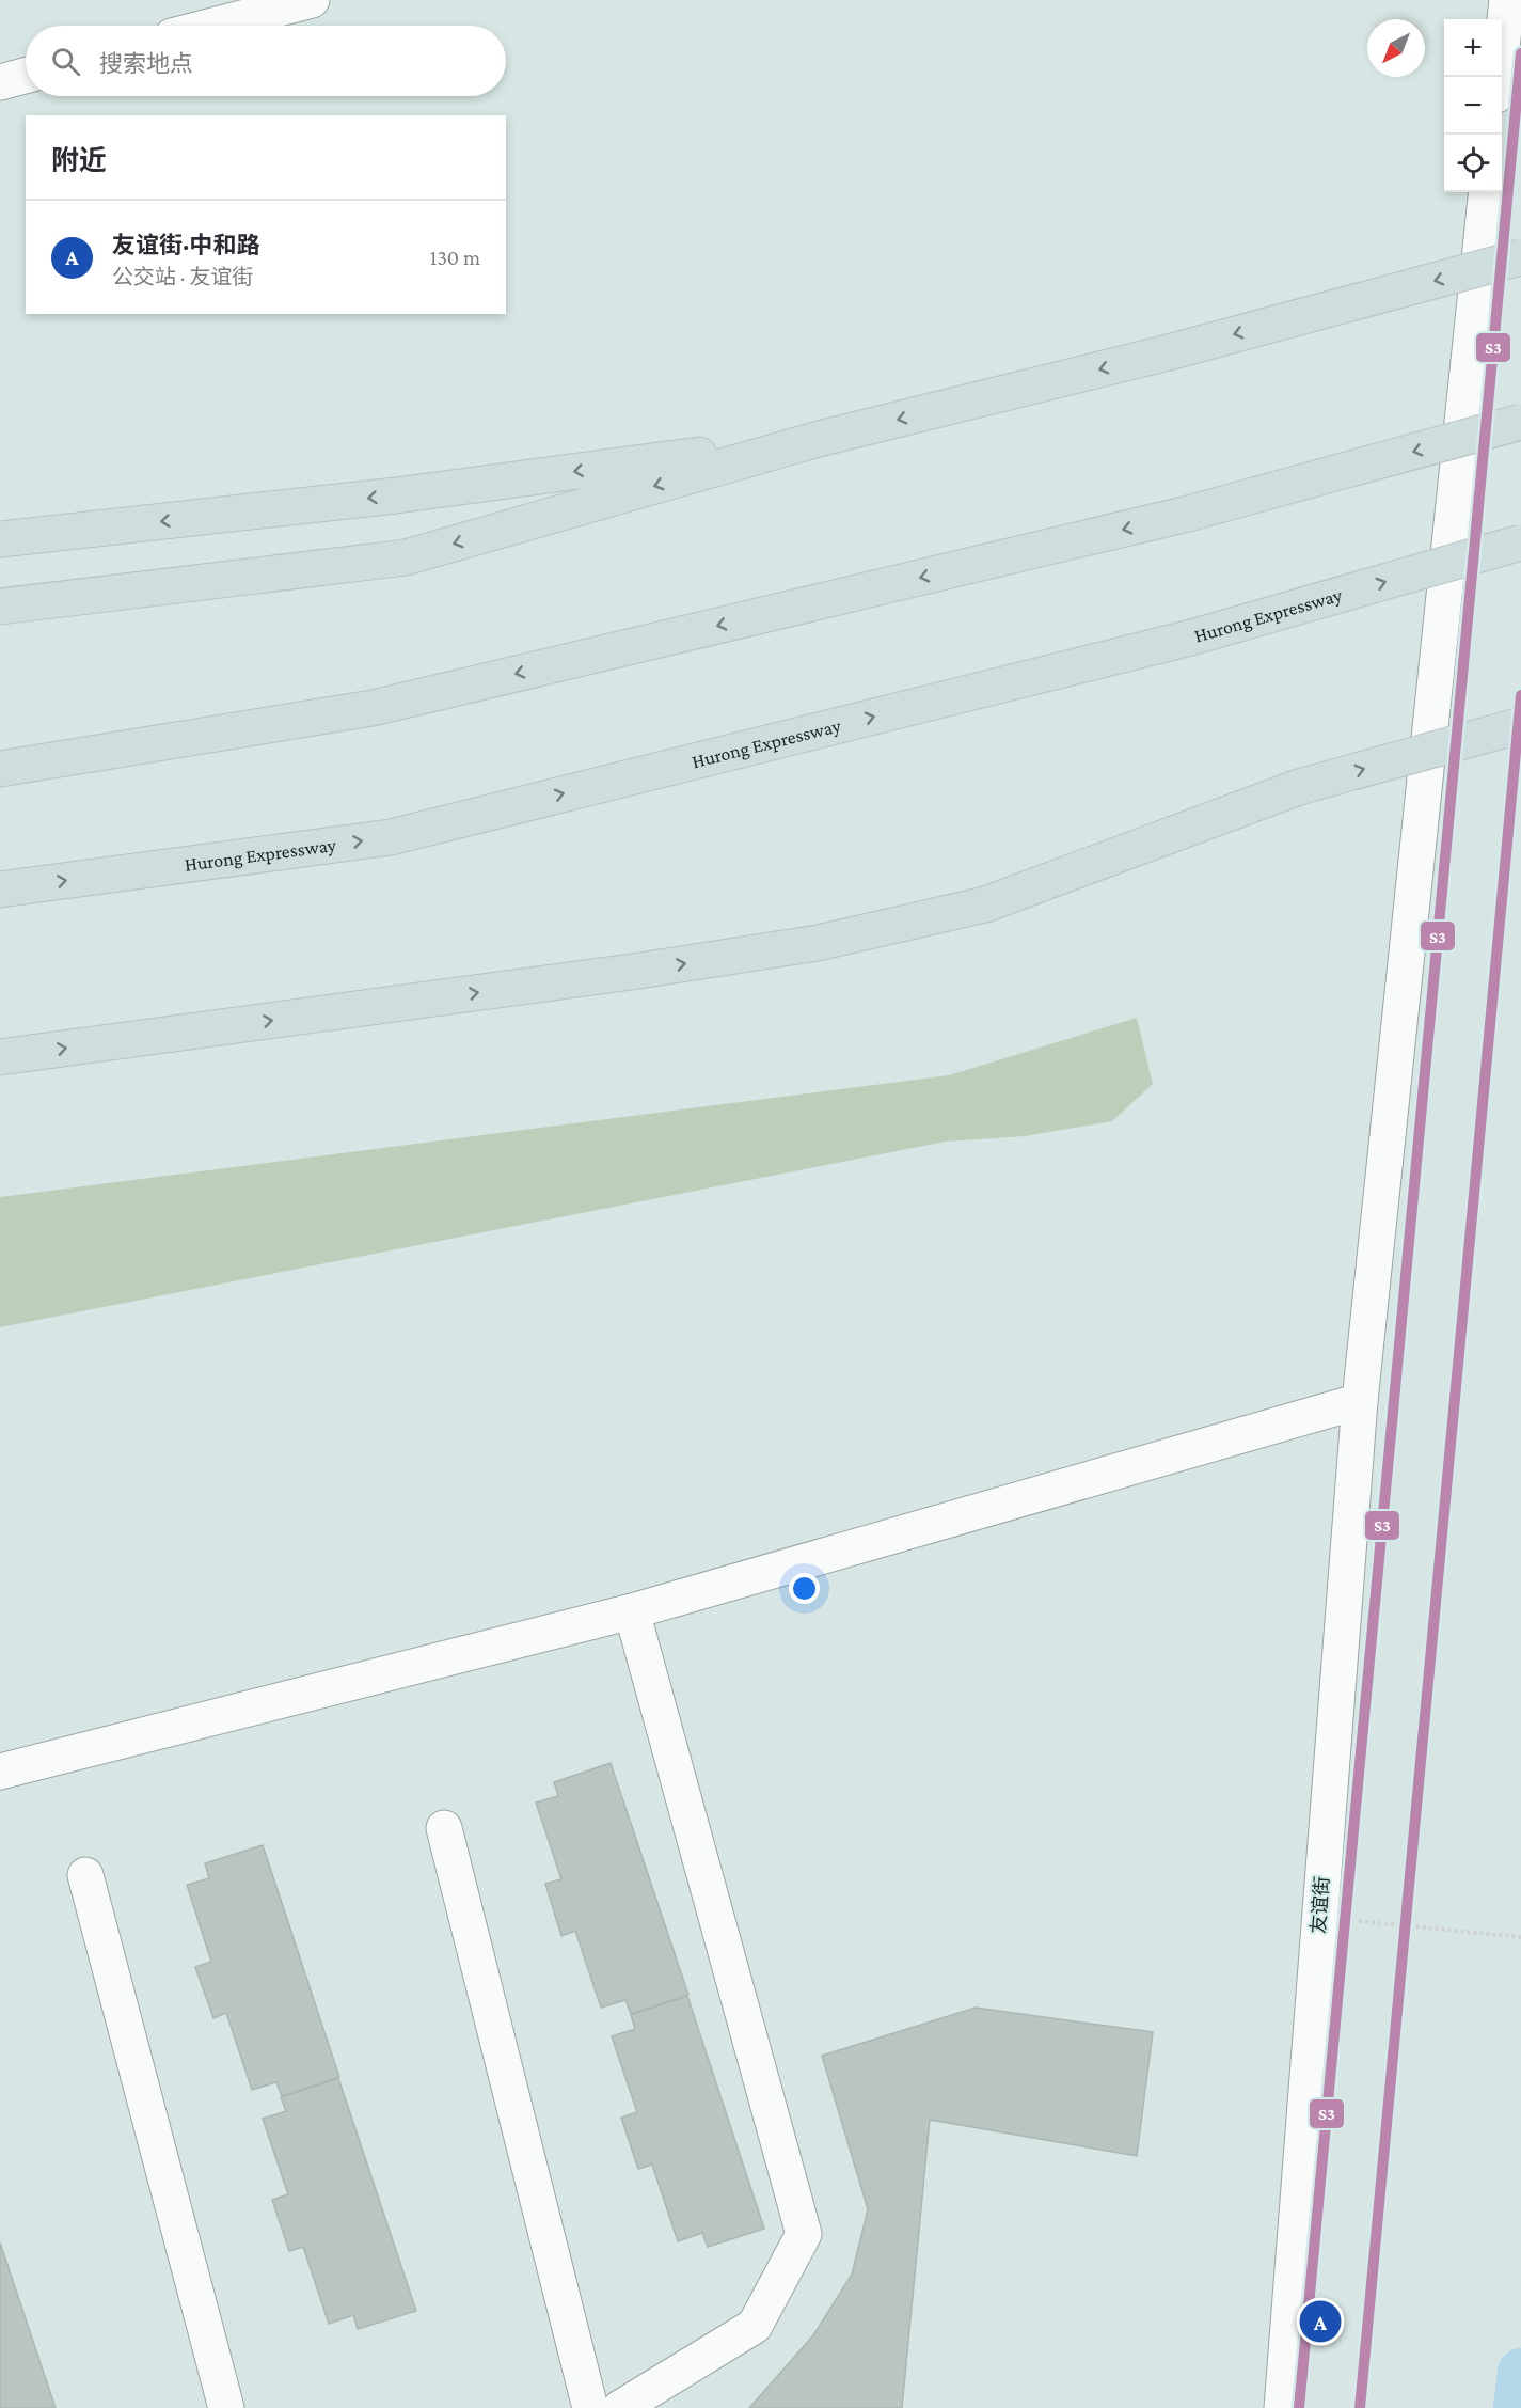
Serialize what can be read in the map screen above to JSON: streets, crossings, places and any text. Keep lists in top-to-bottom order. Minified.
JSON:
{"streets":{"highway":["Hurong Expressway"],"street":["友谊街"]},"lines":["transit line S3"],"north":"bottom left","page":{"map_buttons":["+","−"],"search":"搜索地点","heading":"附近","list":[{"mark":"A","name":"友谊街·中和路","note":"公交站 · 友谊街","value":"130 m"}],"pins":"A"}}
